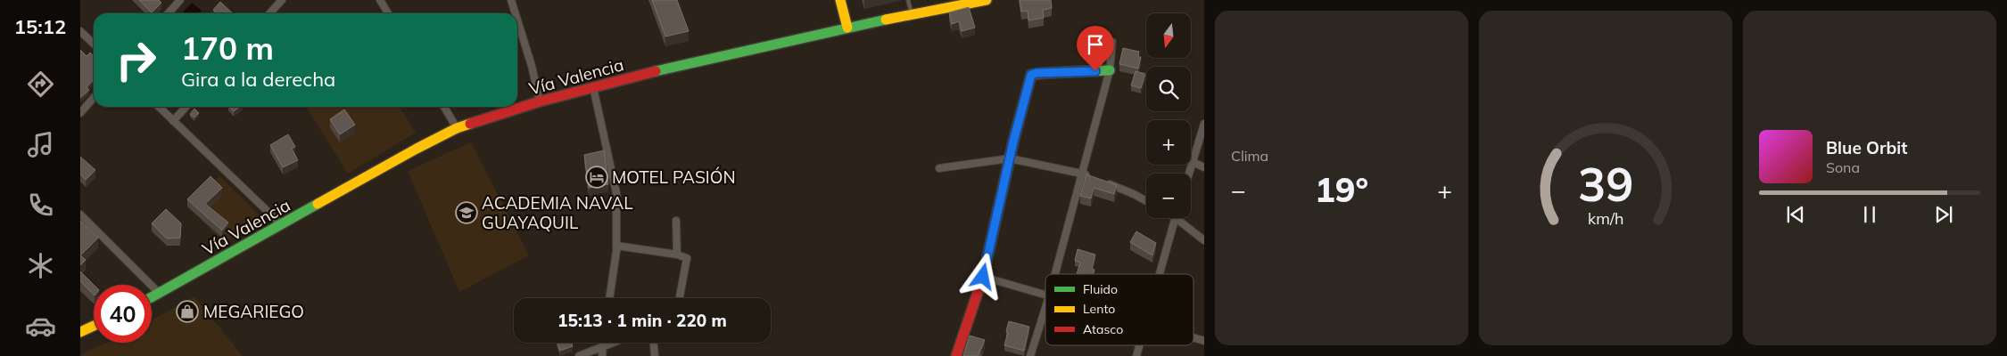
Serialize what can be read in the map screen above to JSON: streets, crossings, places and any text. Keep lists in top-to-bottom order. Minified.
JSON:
{"streets":{"main road":["Vía Valencia"]},"places":{"hotel":["MOTEL PASIÓN"],"school or university":["ACADEMIA NAVAL GUAYAQUIL"],"shop":["MEGARIEGO"]},"legend":["Fluido","Lento","Atasco"],"north":"bottom","page":{"tabs":"15:12","tile":"Clima","map_buttons":["+","−"],"turn":["170 m","Gira a la derecha"],"song":["Blue Orbit","Sona"],"heat":["−","19°","+"],"limit":"40","trip":"15:13 · 1 min · 220 m","gauge":["39","km/h"]}}
